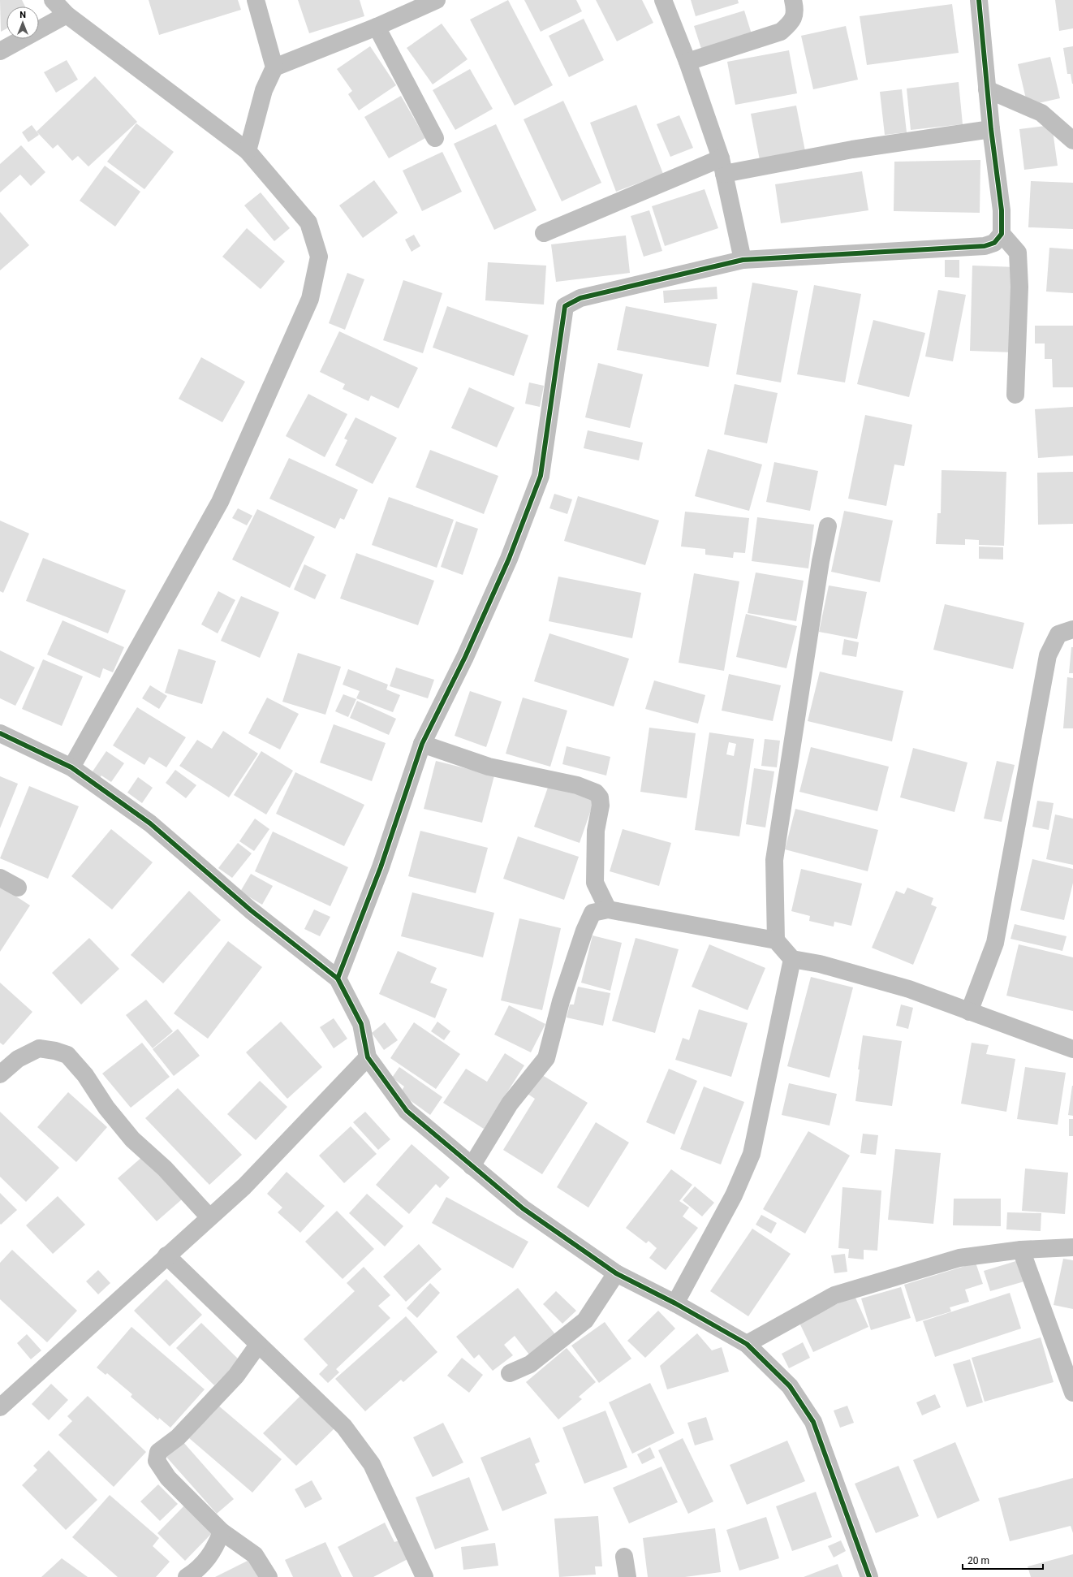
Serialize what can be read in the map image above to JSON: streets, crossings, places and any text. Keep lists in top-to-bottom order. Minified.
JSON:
{"scale_bar":"20 m","north":"top"}
